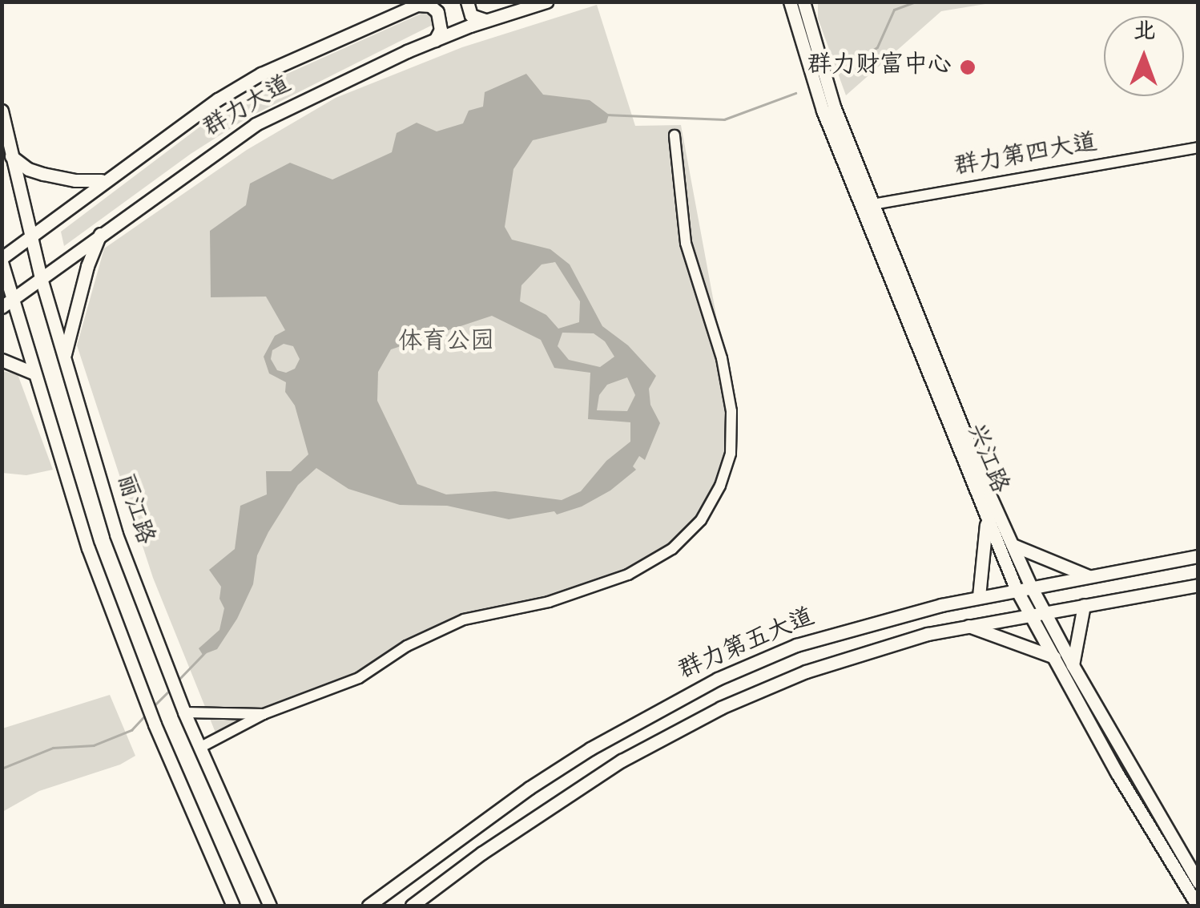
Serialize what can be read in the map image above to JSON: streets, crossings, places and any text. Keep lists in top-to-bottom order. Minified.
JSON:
{"streets":{"main road":["群力大道","兴江路","丽江路","群力第五大道"],"street":["群力第四大道"]},"crossings":[["群力大道","丽江路"],["群力第四大道","兴江路"],["兴江路","群力第五大道"]],"parks":["体育公园"],"places":["群力财富中心"],"north":"top"}
